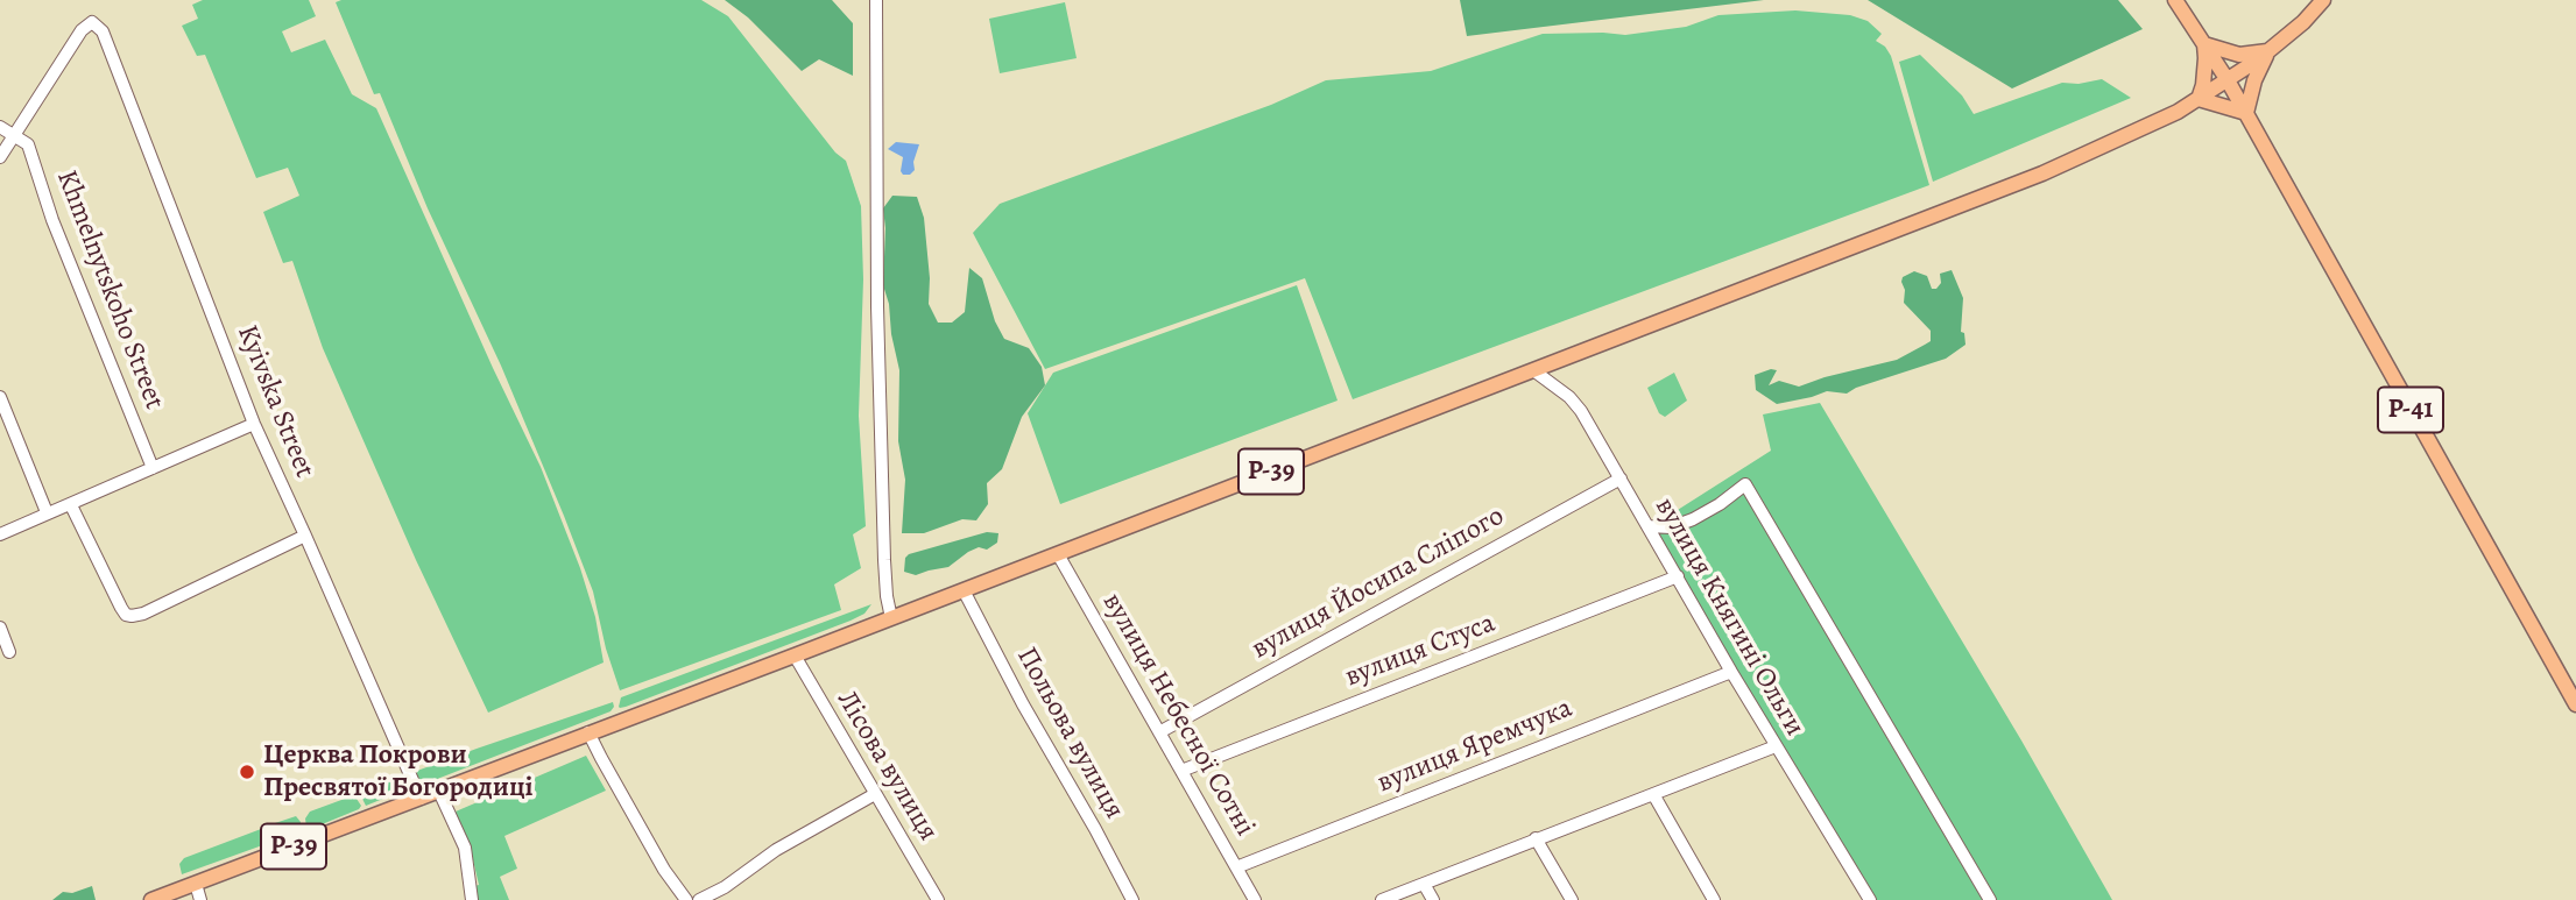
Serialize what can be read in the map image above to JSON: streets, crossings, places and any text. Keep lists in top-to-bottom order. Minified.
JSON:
{"streets":{"main road":["Р-41","Р-39"],"street":["Khmelnytskoho Street","Kyivska Street","вулиця Йосипа Сліпого","вулиця Княгині Ольги","вулиця Стуса","вулиця Небесної Сотні","Польова вулиця","вулиця Яремчука","Лісова вулиця"]},"crossings":[["Khmelnytskoho Street","Kyivska Street"],["Kyivska Street","Р-39"],["Р-41","Р-39"],["Р-39","вулиця Княгині Ольги"],["Р-39","вулиця Небесної Сотні"],["Р-39","Польова вулиця"],["Р-39","Лісова вулиця"],["вулиця Йосипа Сліпого","вулиця Княгині Ольги"],["вулиця Йосипа Сліпого","вулиця Небесної Сотні"],["вулиця Княгині Ольги","вулиця Стуса"],["вулиця Княгині Ольги","вулиця Яремчука"],["вулиця Стуса","вулиця Небесної Сотні"],["вулиця Небесної Сотні","вулиця Яремчука"]],"places":["Церква Покрови Пресвятої Богородиці"]}
